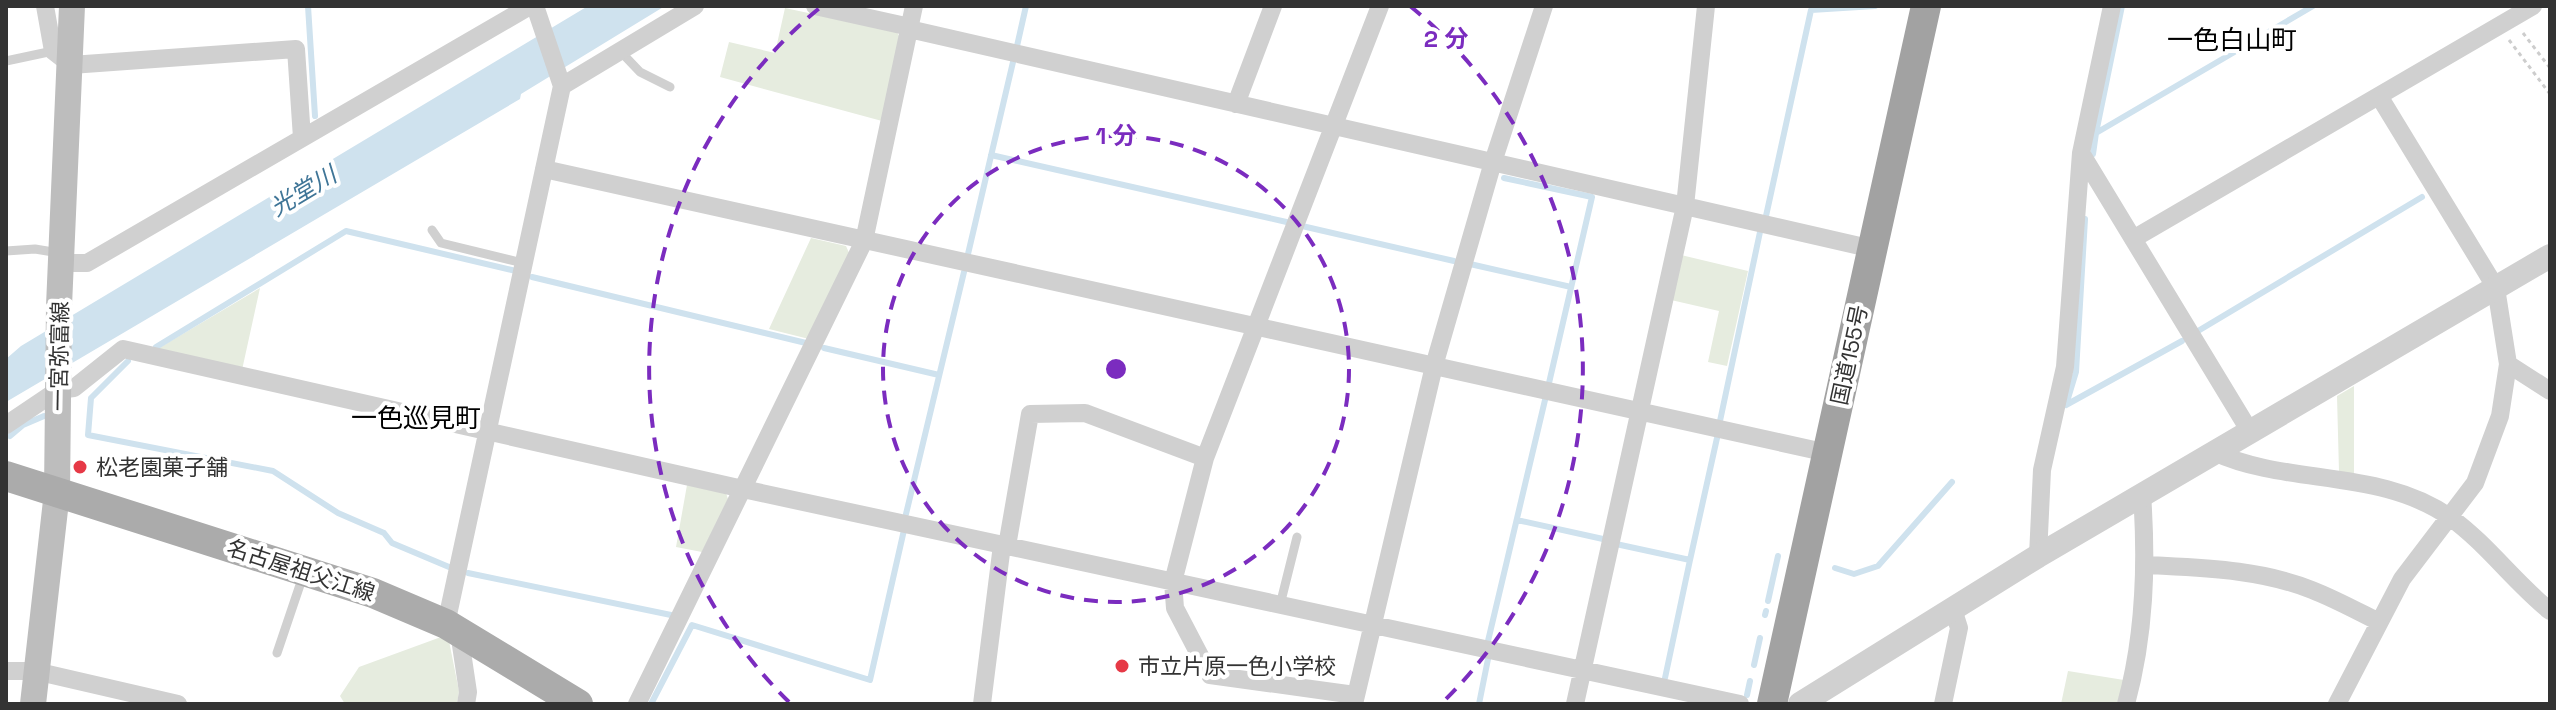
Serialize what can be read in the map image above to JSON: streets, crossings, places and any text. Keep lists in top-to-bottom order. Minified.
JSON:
{"streets":{"highway":["国道155号"],"main road":["一宮弥富線","名古屋祖父江線"]},"crossings":[["一宮弥富線","名古屋祖父江線"]],"districts":["一色白山町","一色巡見町"],"water":["光堂川"],"places":["松老園菓子舗","市立片原一色小学校"],"rings":["2 分","1 分"]}
